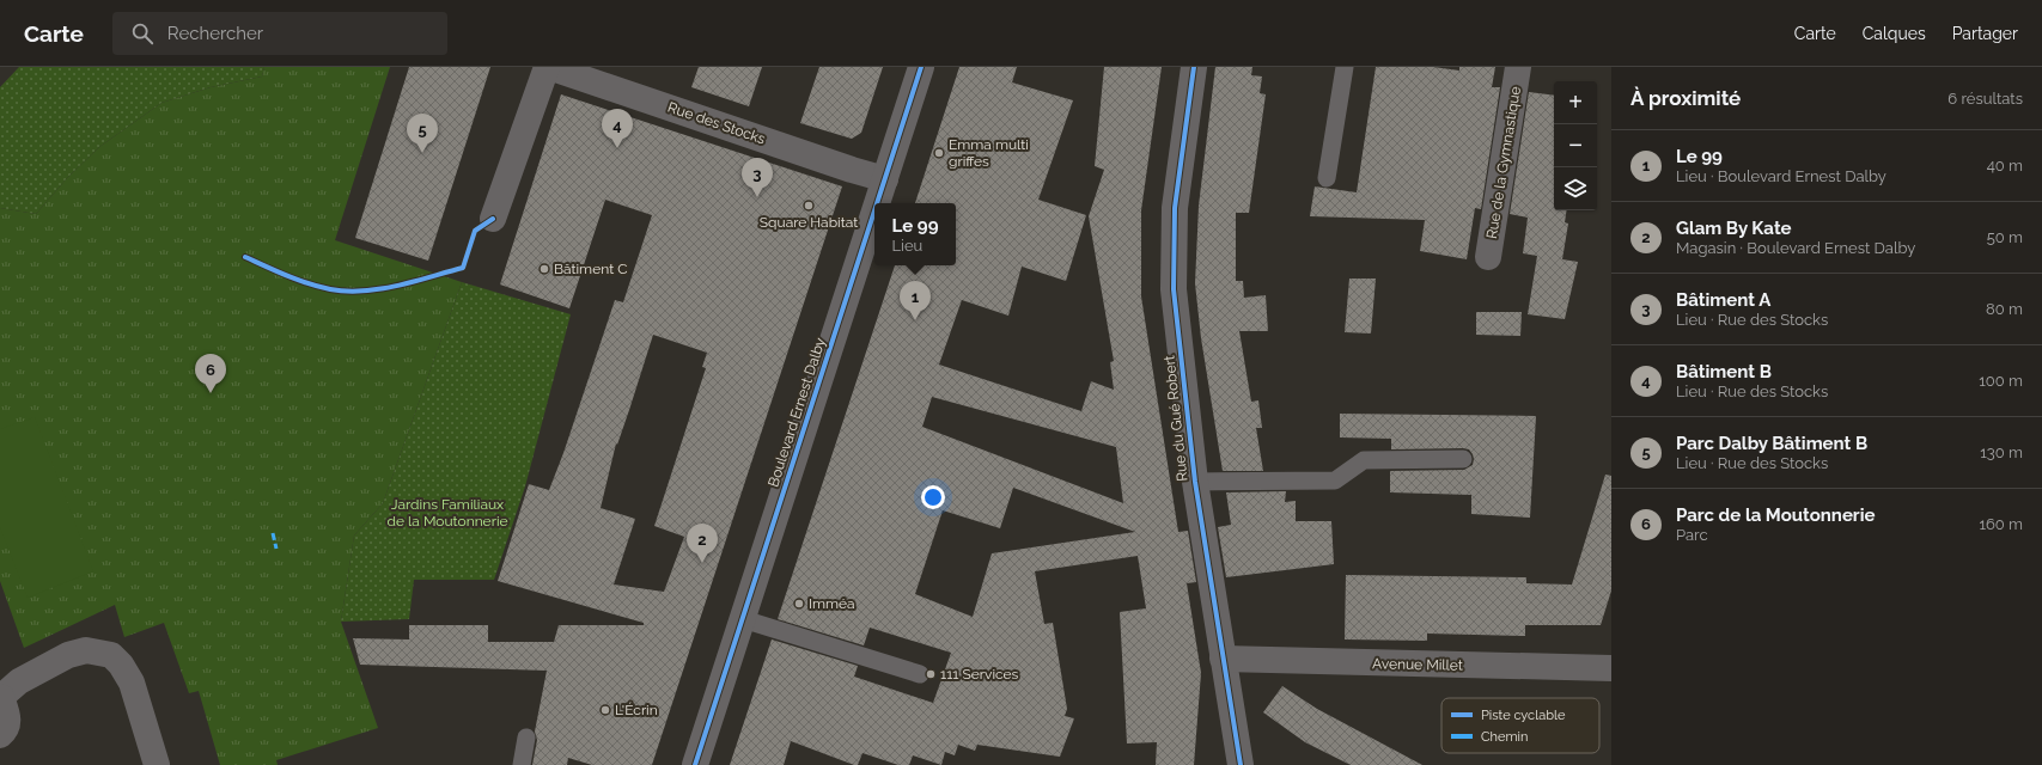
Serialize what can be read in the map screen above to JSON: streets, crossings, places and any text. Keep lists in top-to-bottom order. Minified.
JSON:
{"streets":{"street":["Rue des Stocks","Rue de la Gymnastique","Boulevard Ernest Dalby","Rue du Gué Robert","Avenue Millet"]},"crossings":[["Rue des Stocks","Boulevard Ernest Dalby"],["Rue du Gué Robert","Avenue Millet"]],"parks":["Jardins Familiaux de la Moutonnerie"],"places":["Emma multi griffes","Square Habitat","Bâtiment C","Imméa","111 Services","L'Écrin"],"legend":["Piste cyclable","Chemin"],"page":{"header":"Carte","search":"Rechercher","nav":["Carte","Calques","Partager"],"heading":["À proximité","6 résultats"],"map_buttons":["+","−"],"pins":["4","5","3","1","6","2"],"list":[{"mark":"1","name":"Le 99","note":"Lieu · Boulevard Ernest Dalby","value":"40 m"},{"mark":"2","name":"Glam By Kate","note":"Magasin · Boulevard Ernest Dalby","value":"50 m"},{"mark":"3","name":"Bâtiment A","note":"Lieu · Rue des Stocks","value":"80 m"},{"mark":"4","name":"Bâtiment B","note":"Lieu · Rue des Stocks","value":"100 m"},{"mark":"5","name":"Parc Dalby Bâtiment B","note":"Lieu · Rue des Stocks","value":"130 m"},{"mark":"6","name":"Parc de la Moutonnerie","note":"Parc","value":"160 m"}],"popup":["Le 99","Lieu"]}}
